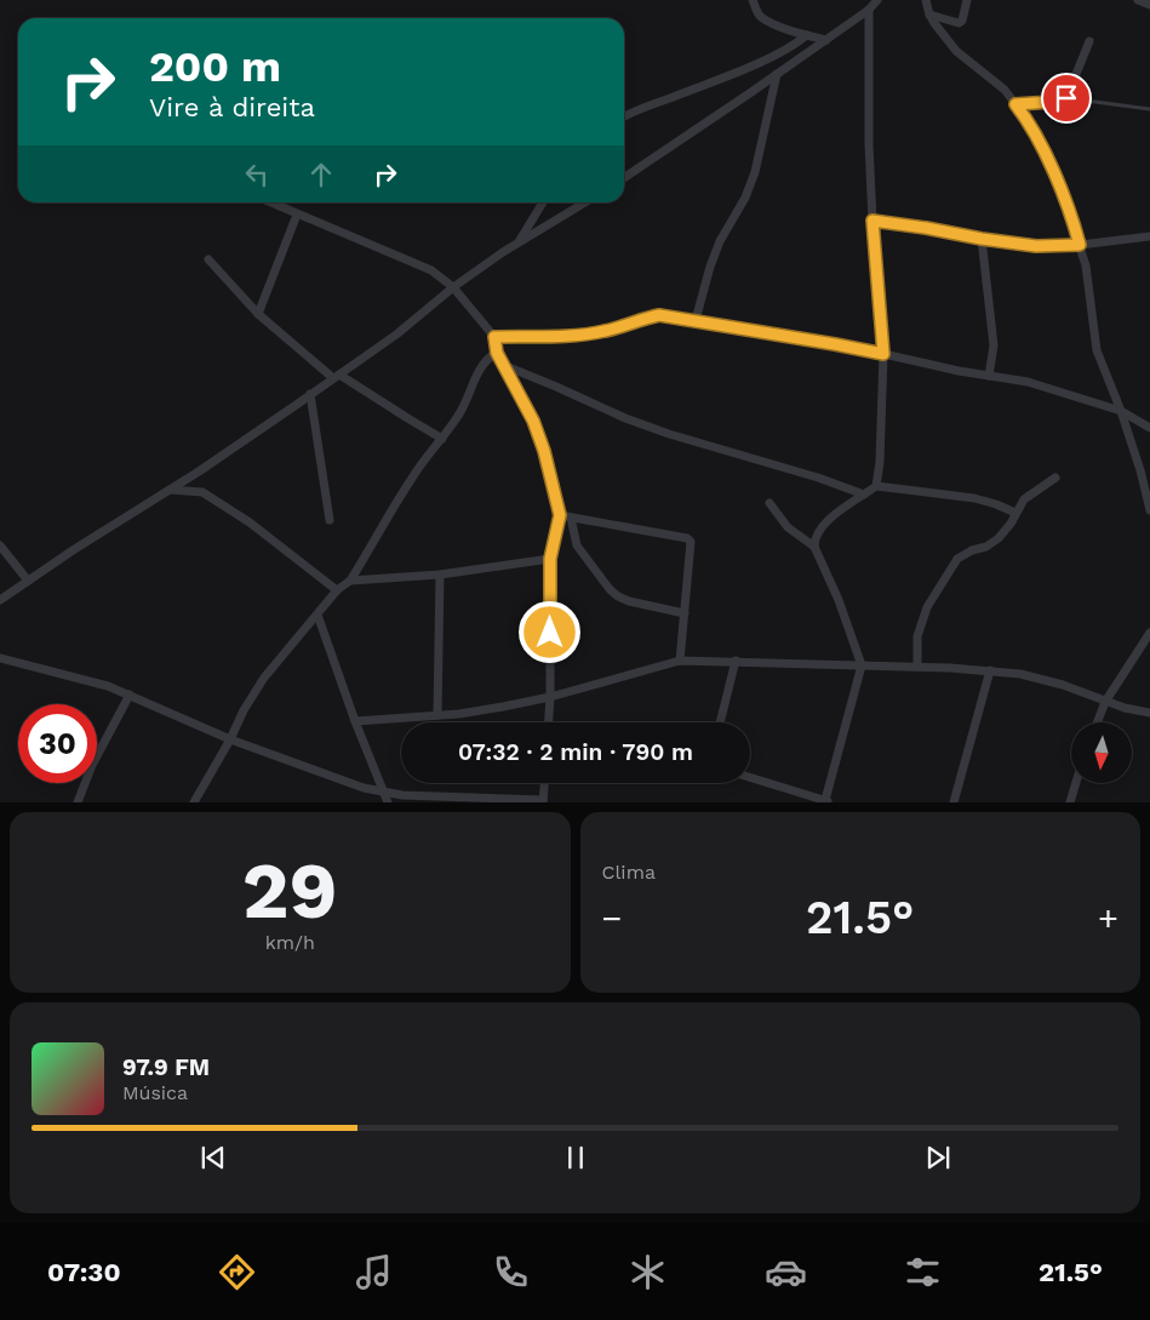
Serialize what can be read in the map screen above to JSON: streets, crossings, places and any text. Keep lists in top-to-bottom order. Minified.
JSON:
{"north":"bottom","page":{"turn":["200 m","Vire à direita"],"limit":"30","trip":"07:32 · 2 min · 790 m","tile":[["29","km/h"],"Clima"],"heat":["−","21.5°","+"],"song":["97.9 FM","Música"],"tabs":["07:30","21.5°"]}}
